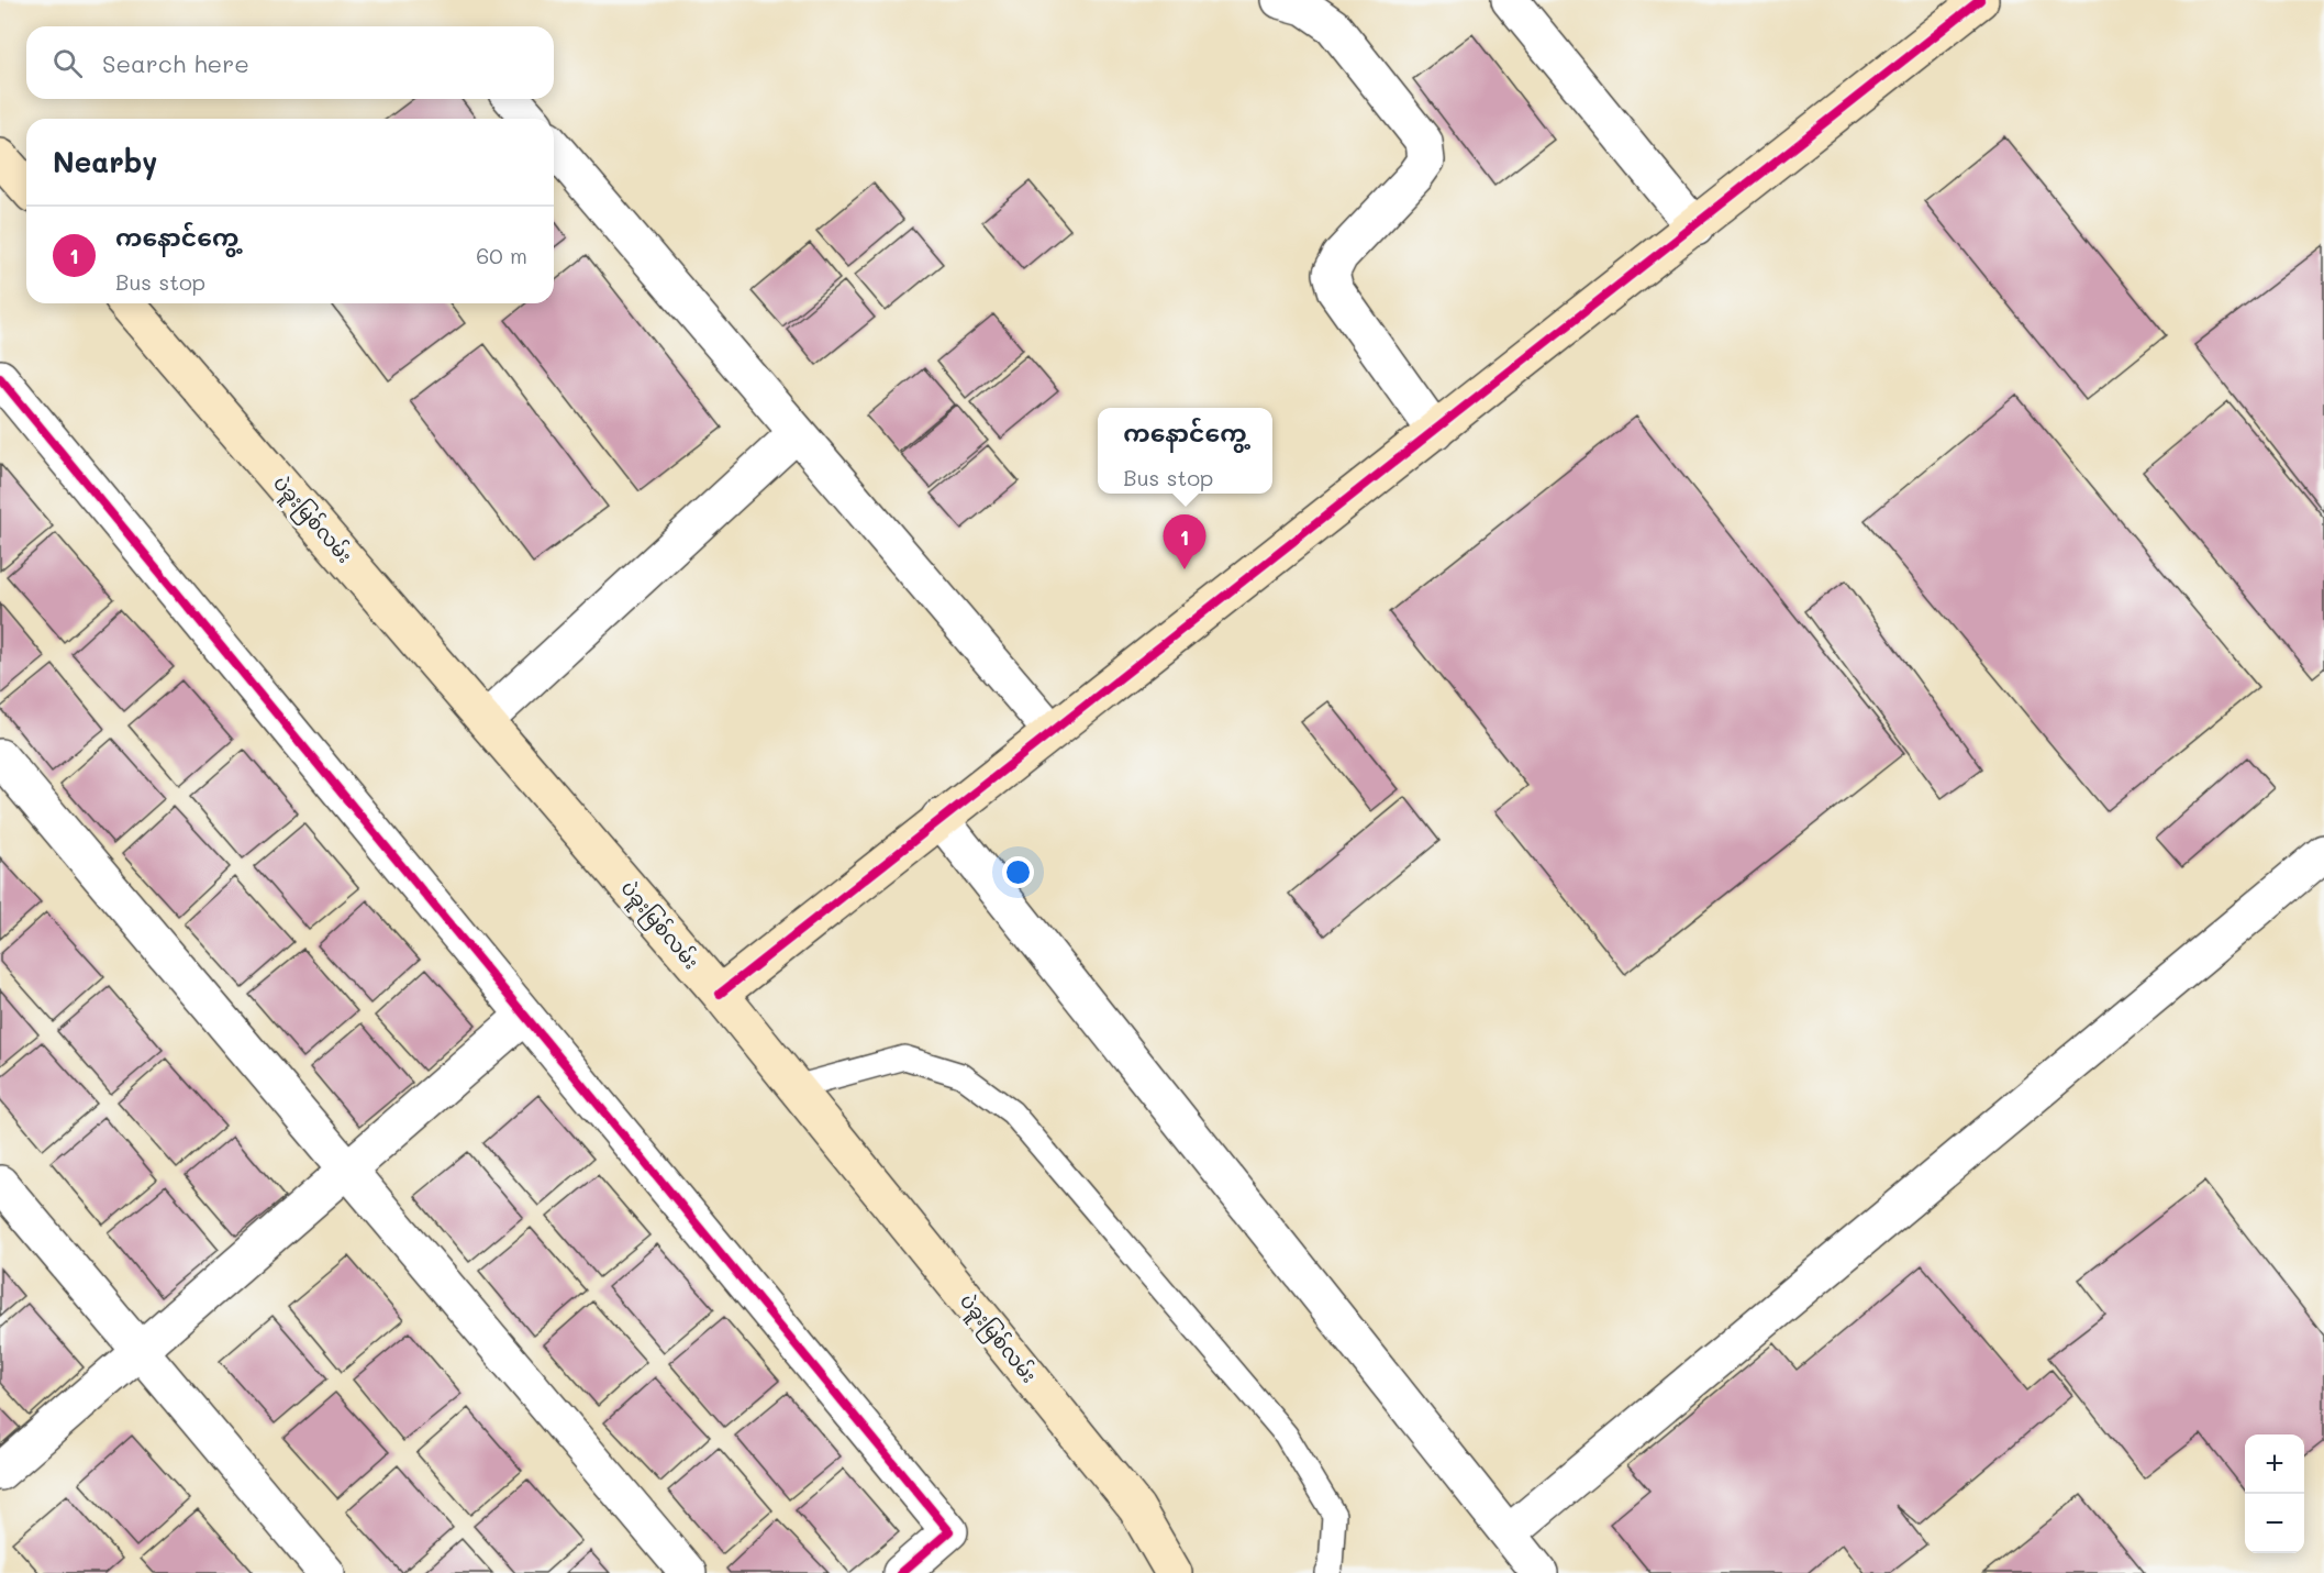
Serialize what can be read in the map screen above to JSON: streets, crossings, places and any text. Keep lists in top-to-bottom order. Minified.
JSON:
{"streets":{"main road":["ပဲခူးမြစ်လမ်း"]},"page":{"search":"Search here","heading":"Nearby","list":[{"mark":"1","name":"ကနောင်ကွေ့","note":"Bus stop","value":"60 m"}],"popup":["ကနောင်ကွေ့","Bus stop"],"pins":"1","map_buttons":["+","−"]}}
